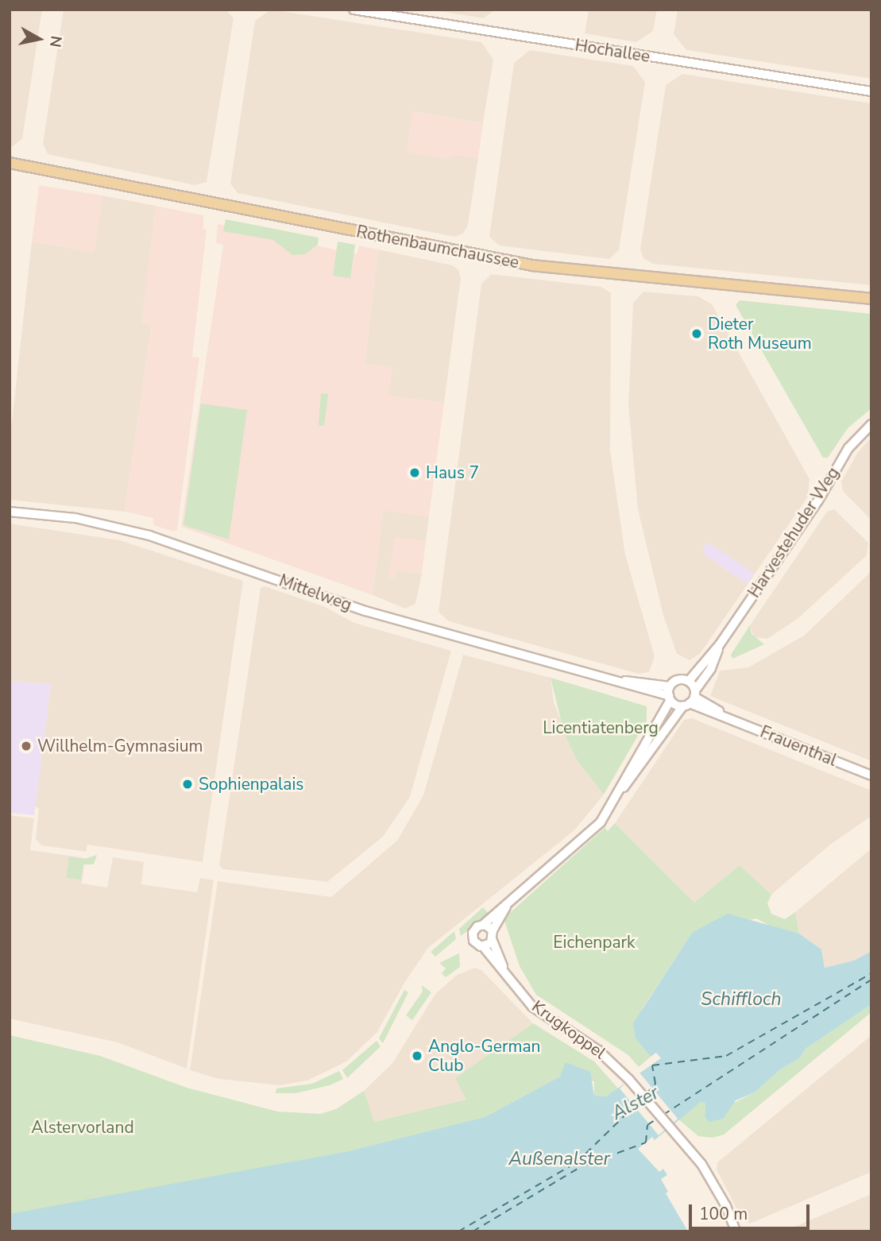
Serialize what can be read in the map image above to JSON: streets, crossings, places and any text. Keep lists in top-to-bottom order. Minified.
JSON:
{"streets":{"main road":["Rothenbaumchaussee"],"street":["Hochallee","Harvestehuder Weg","Mittelweg","Frauenthal","Krugkoppel"]},"crossings":[["Harvestehuder Weg","Mittelweg"],["Harvestehuder Weg","Frauenthal"],["Harvestehuder Weg","Krugkoppel"]],"water":["Schiffloch","Alster","Außenalster"],"parks":["Licentiatenberg","Eichenpark","Alstervorland"],"places":["Dieter Roth Museum","Haus 7","Willhelm-Gymnasium","Sophienpalais","Anglo-German Club"],"scale_bar":"100 m","north":"right"}
